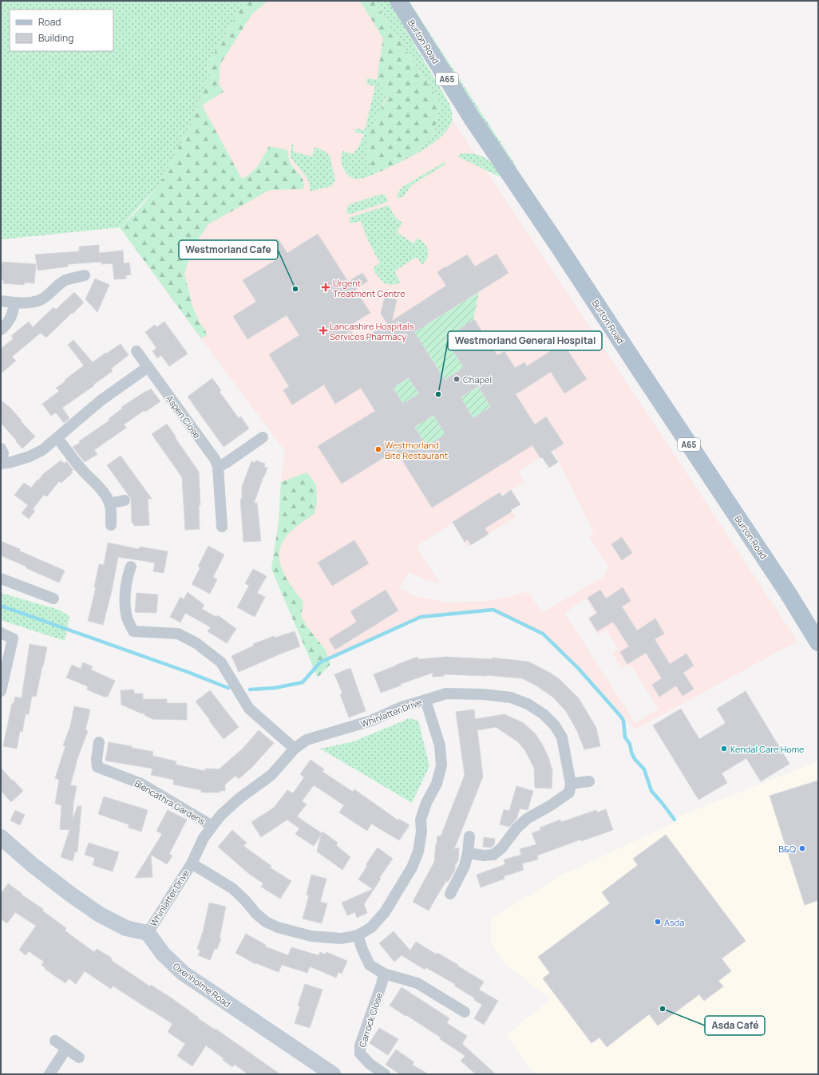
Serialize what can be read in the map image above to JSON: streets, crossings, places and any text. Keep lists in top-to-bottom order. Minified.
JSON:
{"streets":{"main road":["Burton Road","A65","Oxenholme Road"],"street":["Aspen Close","Whinlatter Drive","Blencathra Gardens","Carrock Close"]},"crossings":[["Whinlatter Drive","Blencathra Gardens"],["Whinlatter Drive","Oxenholme Road"]],"places":{"health":["Urgent Treatment Centre","Lancashire Hospitals Services Pharmacy"],"other":["Westmorland Cafe","Chapel","Westmorland General Hospital","Westmorland Bite Restaurant","Kendal Care Home","B&Q","Asda","Asda Café"]},"legend":["Road","Building"]}
